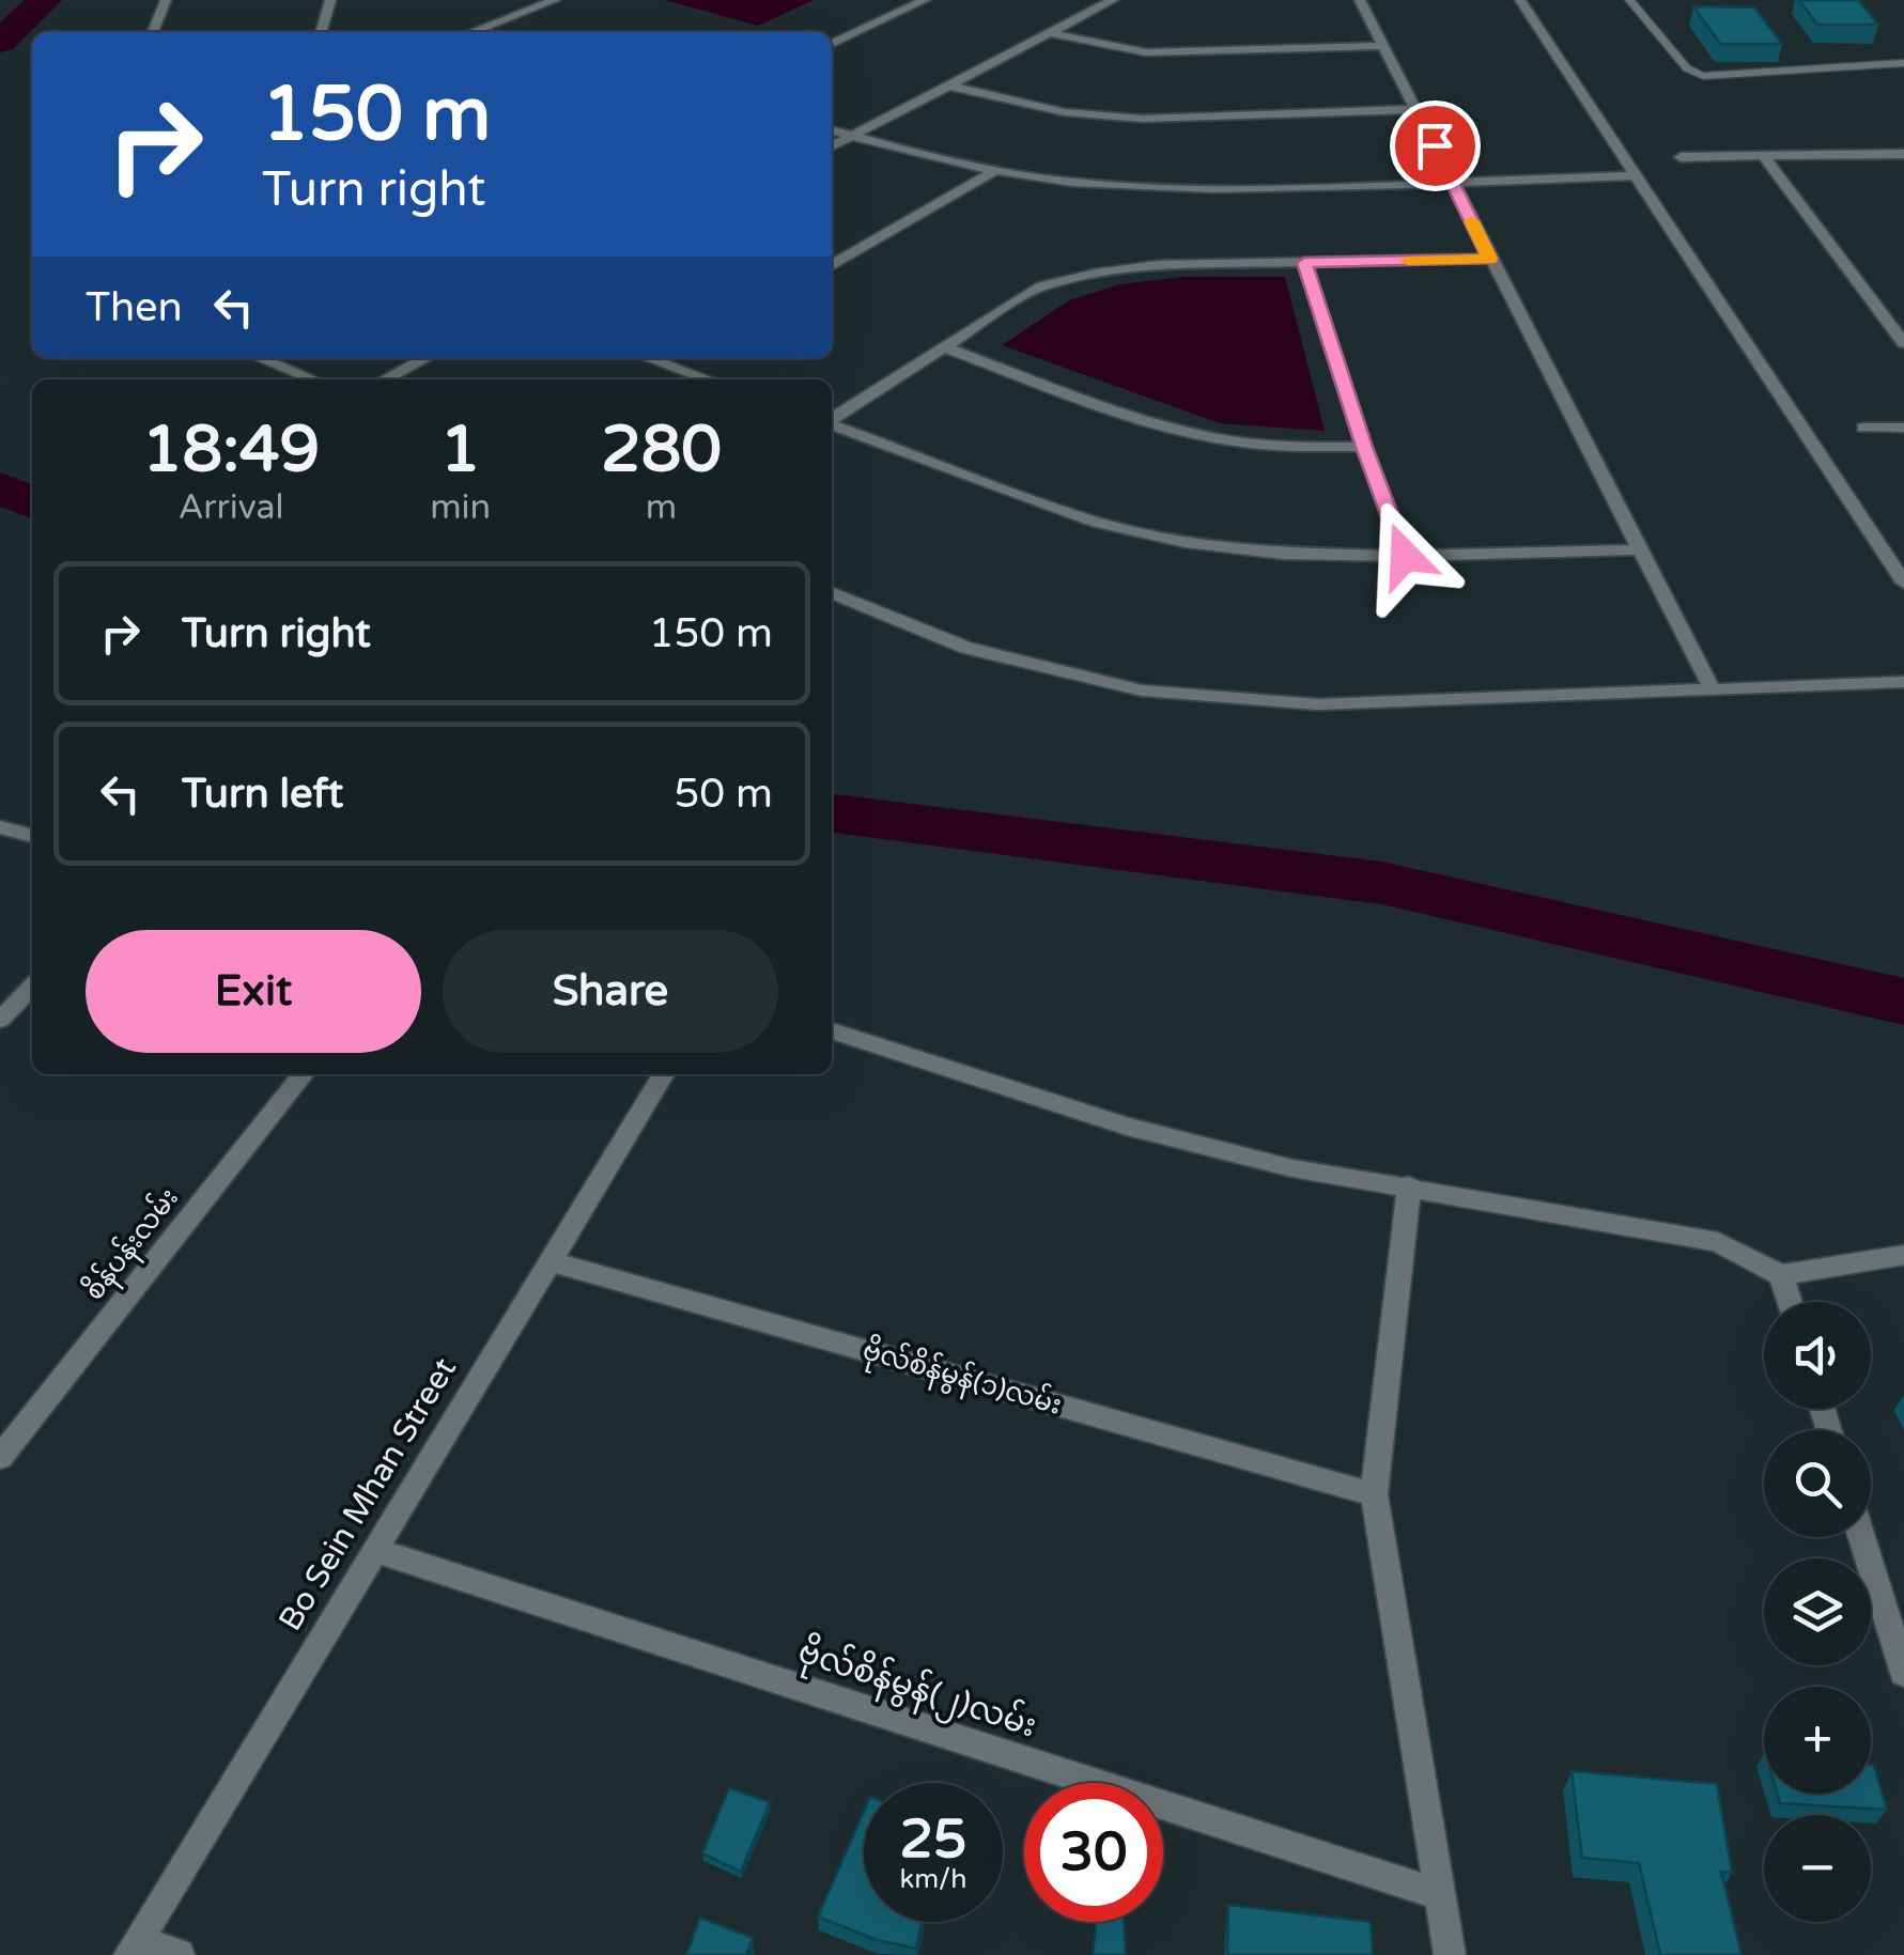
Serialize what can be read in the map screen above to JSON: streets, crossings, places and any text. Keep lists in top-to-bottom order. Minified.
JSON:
{"streets":{"street":["စိန်ပန်းလမ်း","ဗိုလ်စိန်မွန်(၁)လမ်း","Bo Sein Mhan Street","ဗိုလ်စိန်မွန်(၂)လမ်း"]},"crossings":[["ဗိုလ်စိန်မွန်(၁)လမ်း","Bo Sein Mhan Street"],["Bo Sein Mhan Street","ဗိုလ်စိန်မွန်(၂)လမ်း"]],"page":{"turn":["150 m","Turn right"],"then":"Then","eta":["18:49","Arrival","1","min","280","m"],"list":[{"name":"Turn right","value":"150 m"},{"name":"Turn left","value":"50 m"}],"buttons":["Exit","Share"],"map_buttons":["+","−"],"speed":"25 km/h","limit":"30"}}
